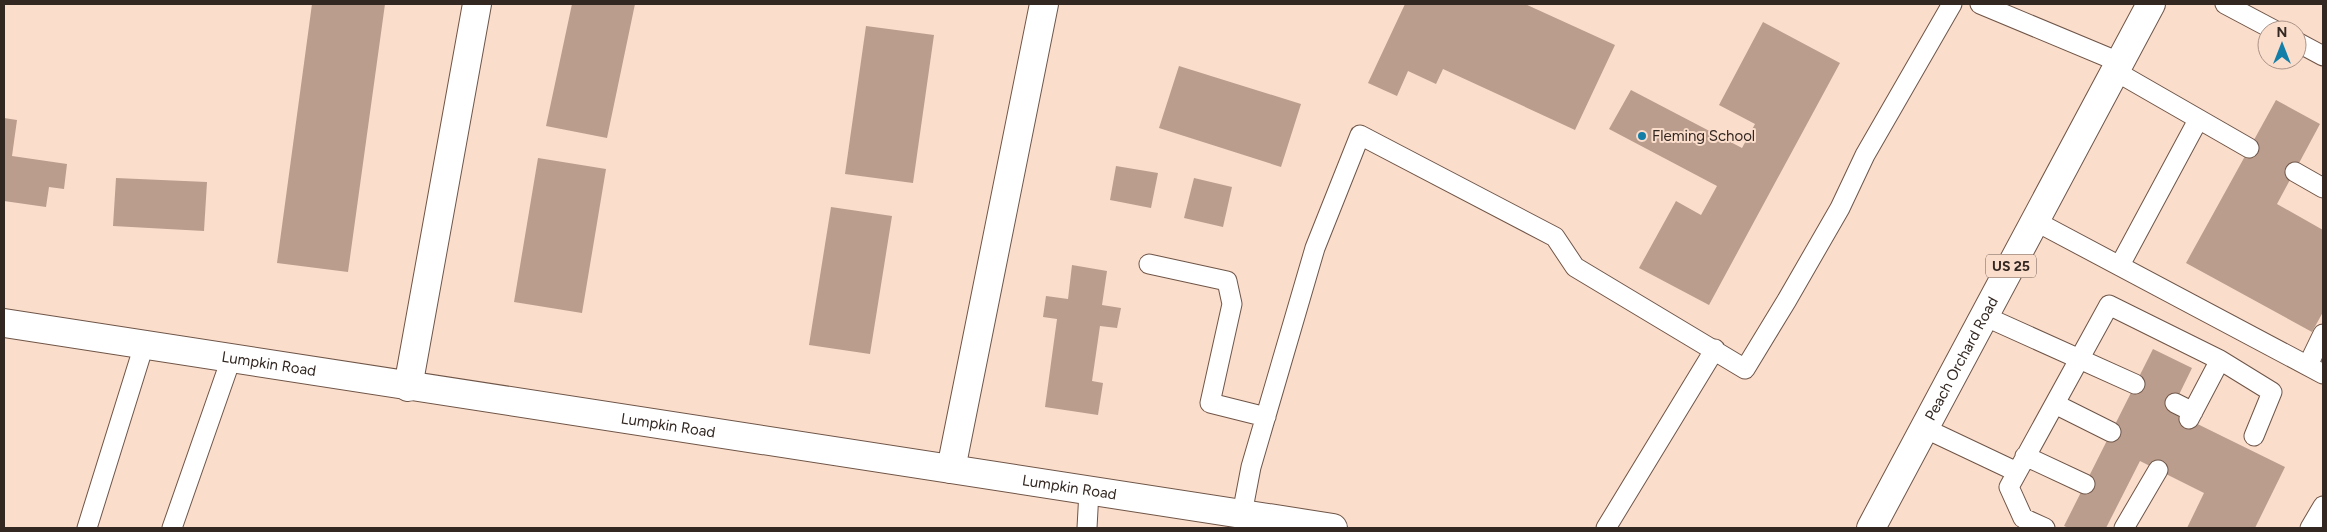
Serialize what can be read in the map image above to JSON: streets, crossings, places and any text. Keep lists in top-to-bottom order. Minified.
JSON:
{"streets":{"main road":["US 25","Peach Orchard Road","Lumpkin Road"]},"places":["Fleming School"],"north":"top"}
